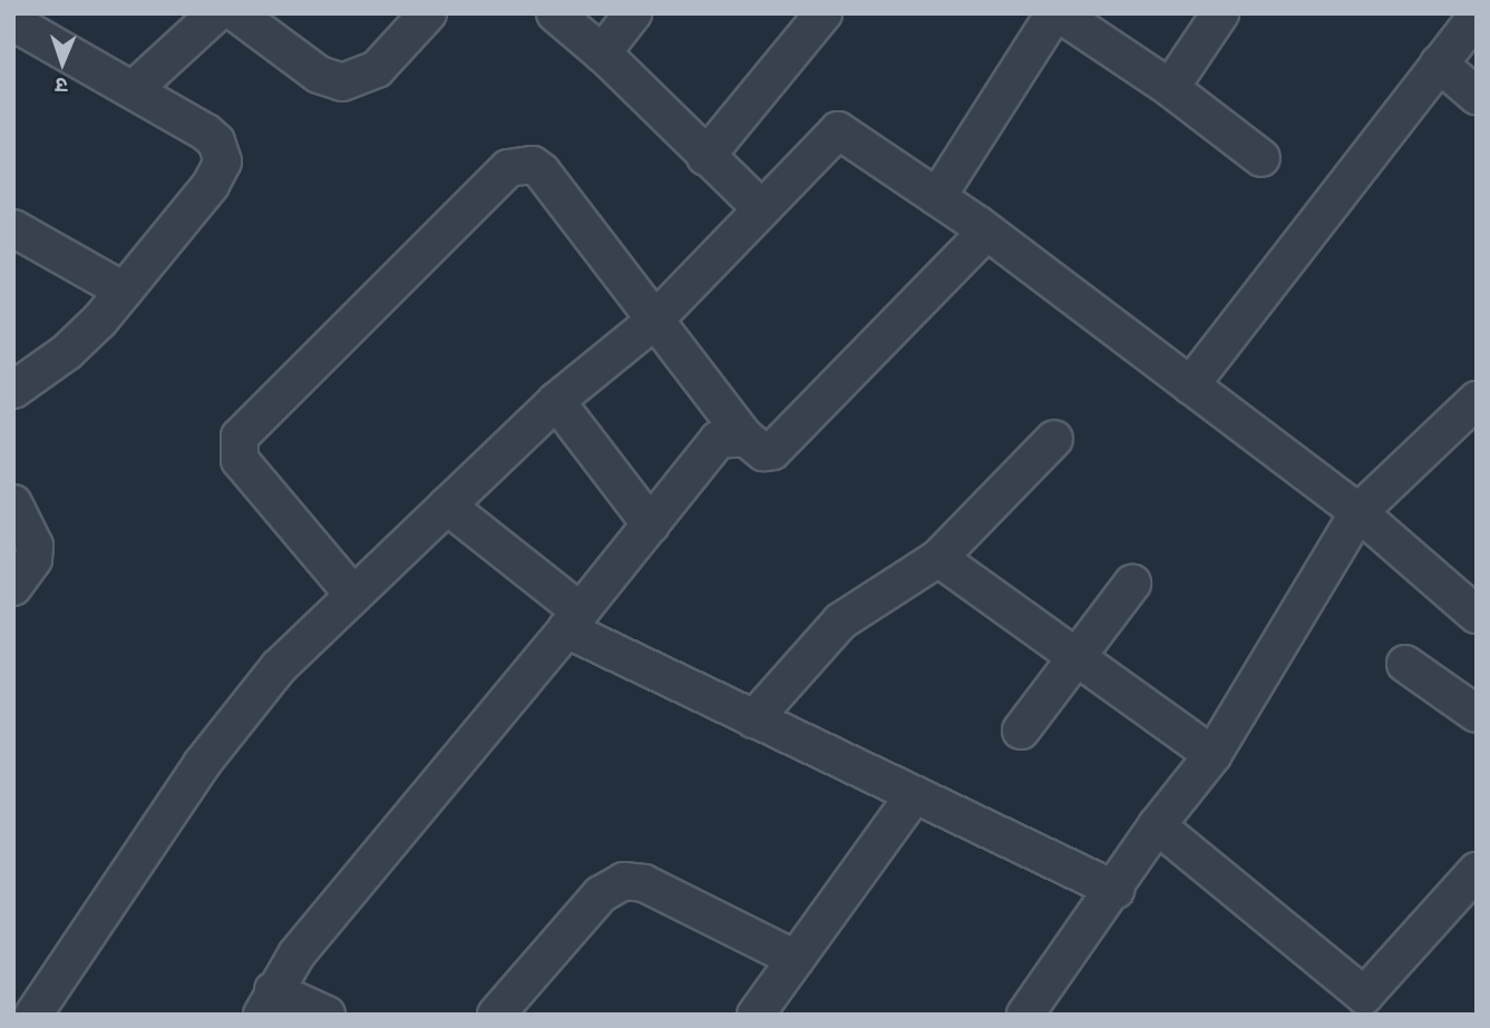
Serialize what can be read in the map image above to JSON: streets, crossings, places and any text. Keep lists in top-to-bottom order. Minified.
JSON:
{"north":"bottom"}
